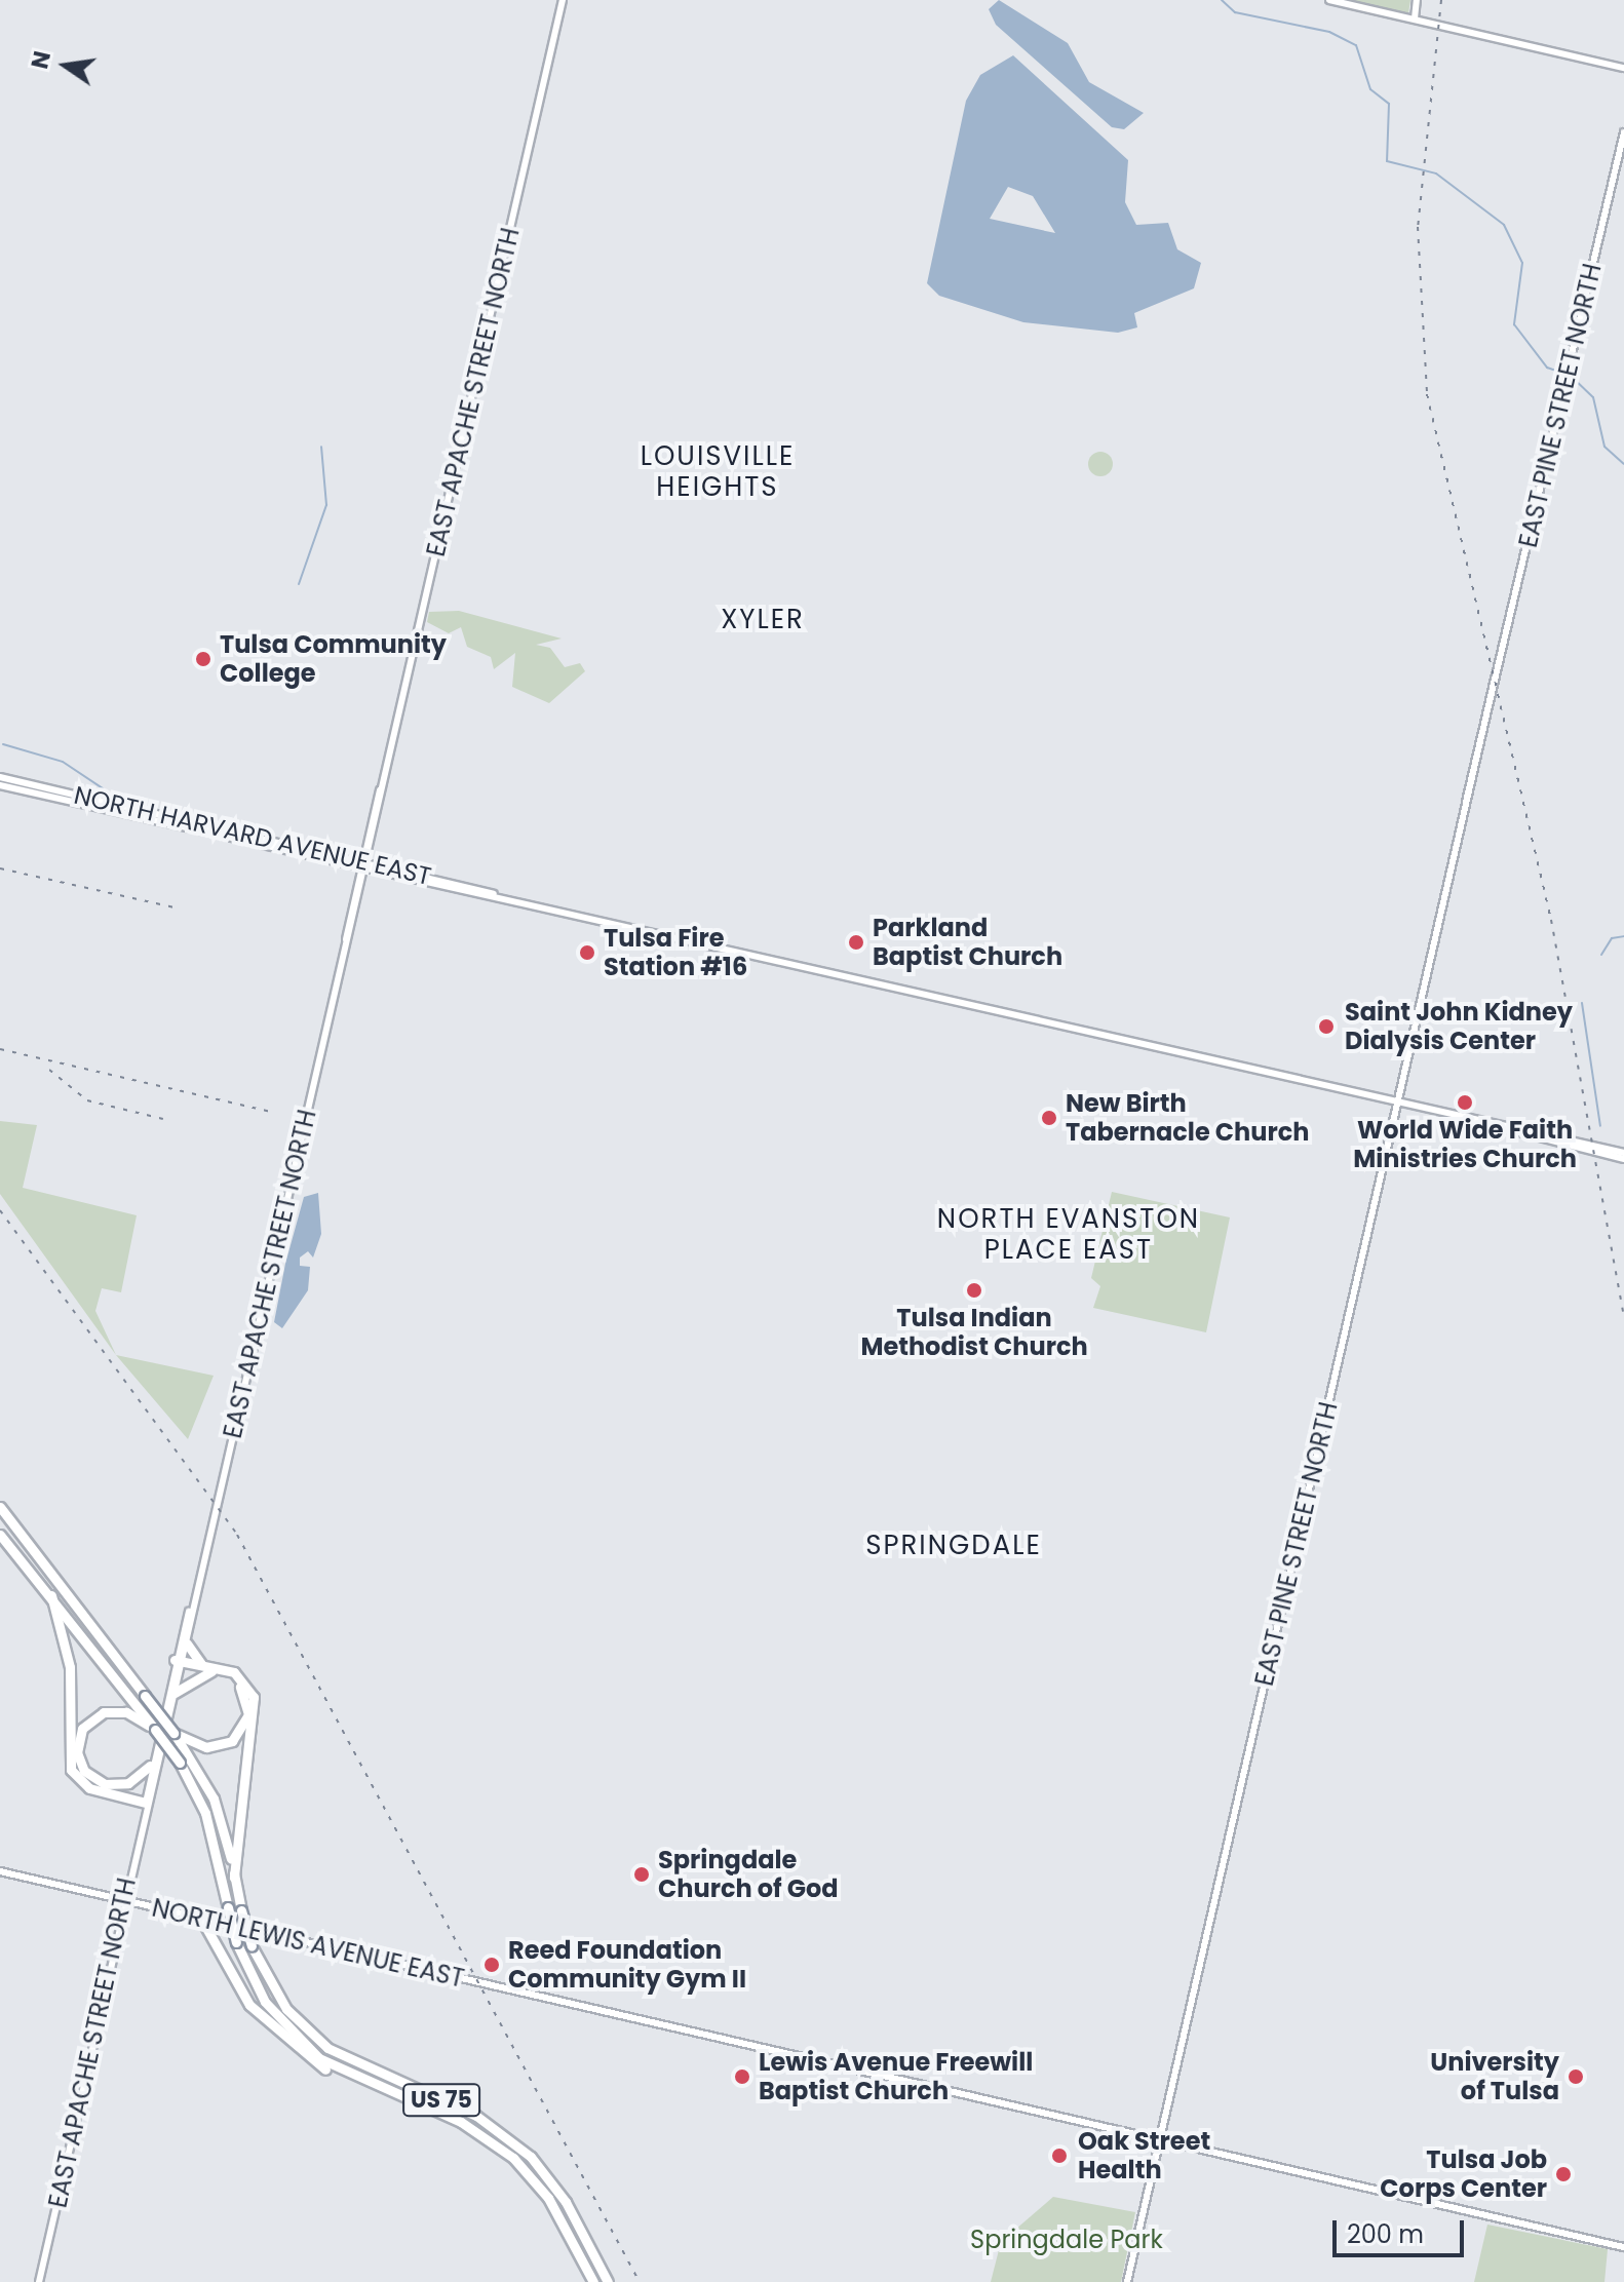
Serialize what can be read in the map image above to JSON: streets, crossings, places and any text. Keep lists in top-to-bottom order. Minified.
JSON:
{"streets":{"highway":["US 75"],"main road":["EAST APACHE STREET NORTH","EAST PINE STREET NORTH","NORTH HARVARD AVENUE EAST","NORTH LEWIS AVENUE EAST"]},"crossings":[["EAST APACHE STREET NORTH","NORTH HARVARD AVENUE EAST"],["EAST APACHE STREET NORTH","NORTH LEWIS AVENUE EAST"],["EAST PINE STREET NORTH","NORTH HARVARD AVENUE EAST"],["EAST PINE STREET NORTH","NORTH LEWIS AVENUE EAST"]],"districts":["LOUISVILLE HEIGHTS","XYLER","NORTH EVANSTON PLACE EAST","SPRINGDALE"],"parks":["Springdale Park"],"places":["Tulsa Community College","Parkland Baptist Church","Tulsa Fire Station #16","Saint John Kidney Dialysis Center","World Wide Faith Ministries Church","New Birth Tabernacle Church","Tulsa Indian Methodist Church","Springdale Church of God","Reed Foundation Community Gym II","Lewis Avenue Freewill Baptist Church","University of Tulsa","Oak Street Health","Tulsa Job Corps Center"],"scale_bar":"200 m","north":"left"}
